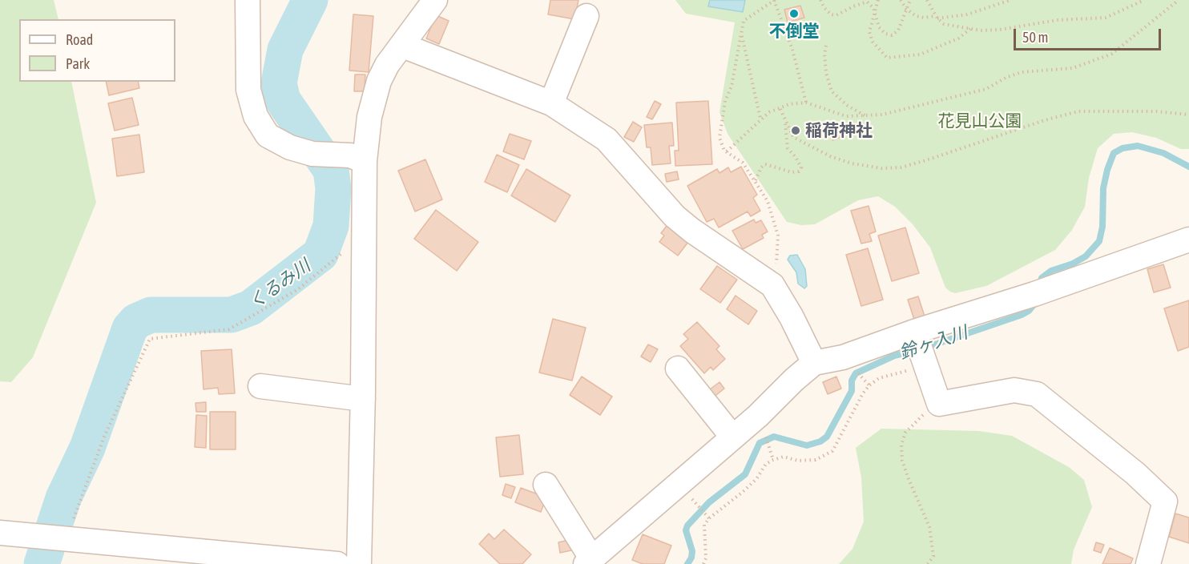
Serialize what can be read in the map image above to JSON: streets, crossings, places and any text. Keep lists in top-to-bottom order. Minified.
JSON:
{"water":["くるみ川","鈴ヶ入川"],"parks":["花見山公園"],"places":["不倒堂","稲荷神社"],"legend":["Road","Park"],"scale_bar":"50 m"}
